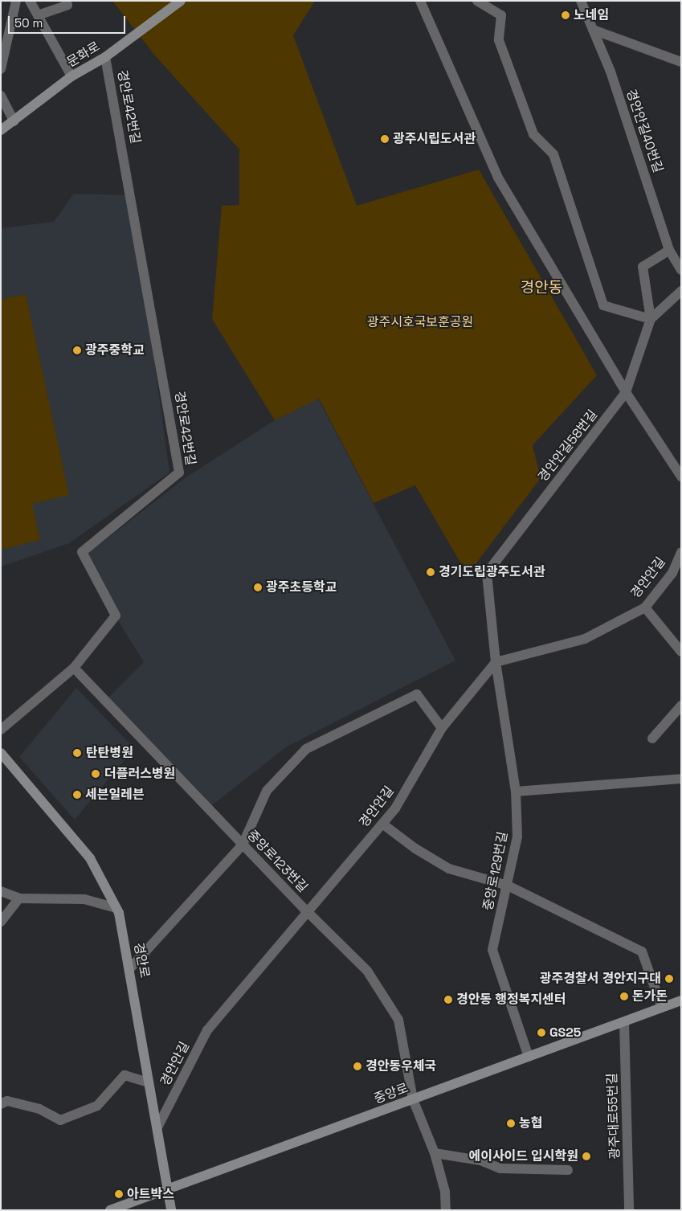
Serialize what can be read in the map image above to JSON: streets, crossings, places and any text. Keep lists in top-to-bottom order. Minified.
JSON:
{"streets":{"street":["문화로","경안로42번길","경안안길40번길","경안안길58번길","경안안길","중앙로123번길","중앙로129번길","경안로","중앙로","광주대로55번길"]},"crossings":[["문화로","경안로42번길"],["경안로42번길","중앙로123번길"],["경안안길40번길","경안안길58번길"],["경안안길58번길","경안안길"],["경안안길58번길","중앙로129번길"],["경안안길","중앙로123번길"],["경안안길","중앙로129번길"],["경안안길","경안로"],["중앙로123번길","중앙로"],["중앙로129번길","중앙로"],["경안로","중앙로"],["중앙로","광주대로55번길"]],"districts":["경안동"],"parks":["광주시호국보훈공원"],"places":["노네임","광주시립도서관","광주중학교","경기도립광주도서관","광주초등학교","탄탄병원","더플러스병원","세븐일레븐","광주경찰서 경안지구대","돈가돈","경안동 행정복지센터","GS25","경안동우체국","농협","에이사이드 입시학원","아트박스"],"scale_bar":"50 m"}
